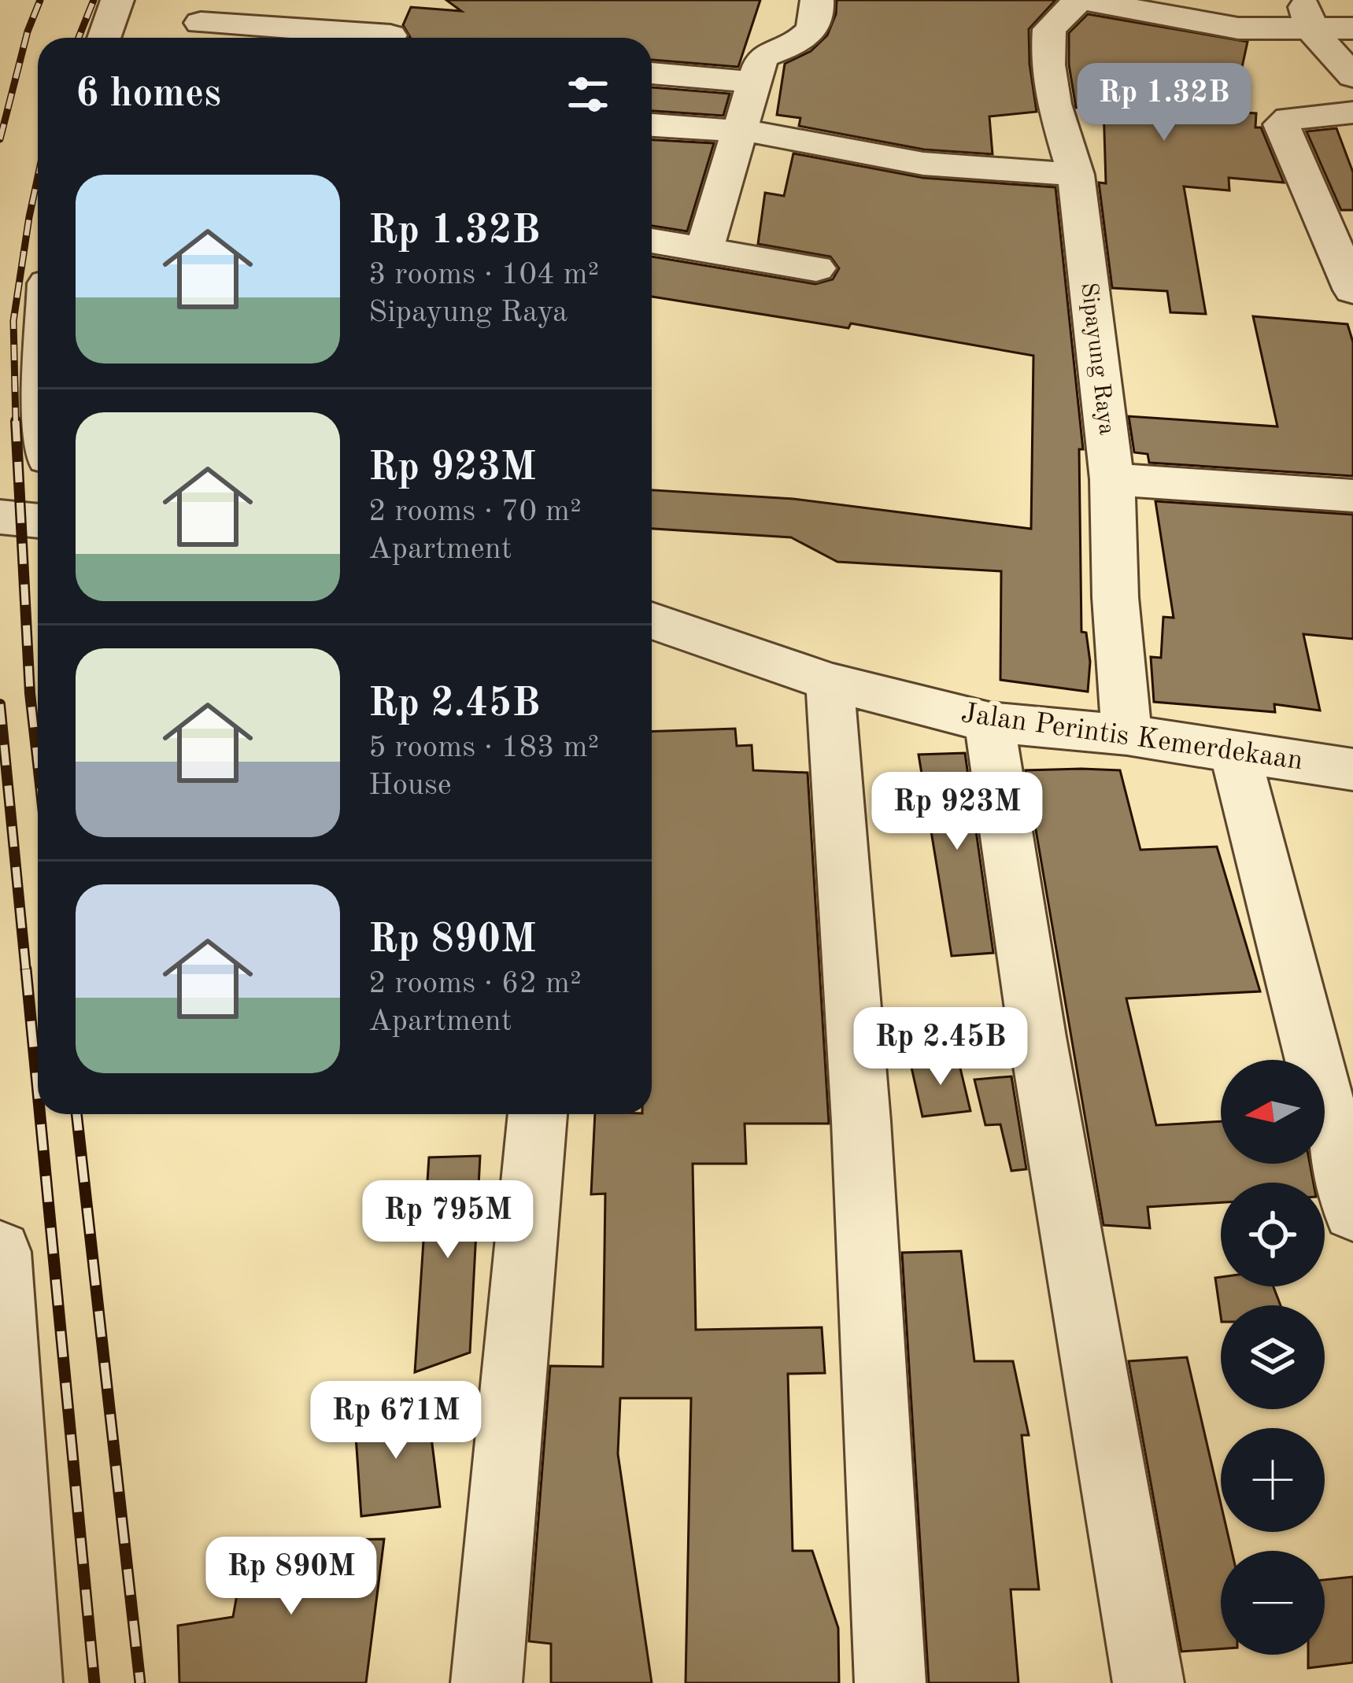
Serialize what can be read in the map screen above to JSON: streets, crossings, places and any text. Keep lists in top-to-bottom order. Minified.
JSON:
{"streets":{"street":["Sipayung Raya","Jalan Perintis Kemerdekaan"]},"crossings":[["Sipayung Raya","Jalan Perintis Kemerdekaan"]],"north":"left","page":{"heading":"6 homes","price":["Rp 1.32B","Rp 923M","Rp 2.45B","Rp 795M","Rp 671M","Rp 890M"],"list":[{"name":"Rp 1.32B","note":"3 rooms · 104 m² · Sipayung Raya"},{"name":"Rp 923M","note":"2 rooms · 70 m² · Apartment"},{"name":"Rp 2.45B","note":"5 rooms · 183 m² · House"},{"name":"Rp 890M","note":"2 rooms · 62 m² · Apartment"}],"map_buttons":["+","−"]}}
